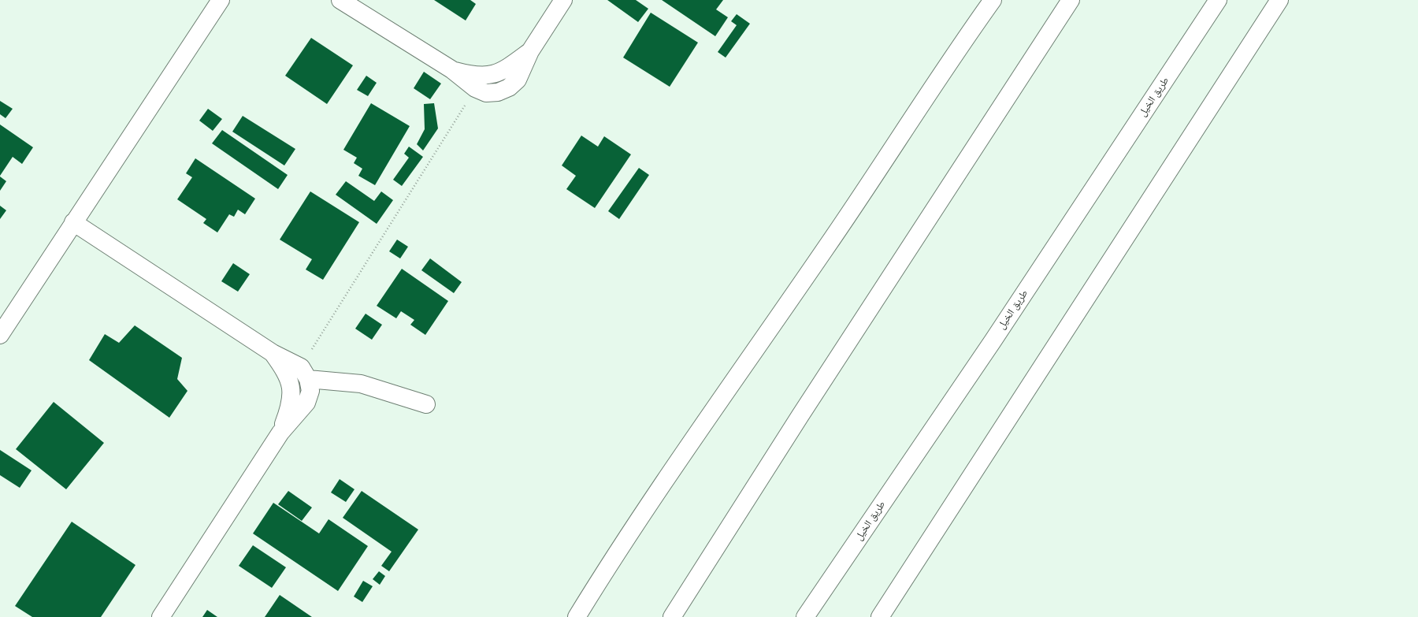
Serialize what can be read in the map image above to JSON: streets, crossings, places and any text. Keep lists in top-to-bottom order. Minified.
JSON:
{"streets":{"main road":["طريق الخيل"]}}
